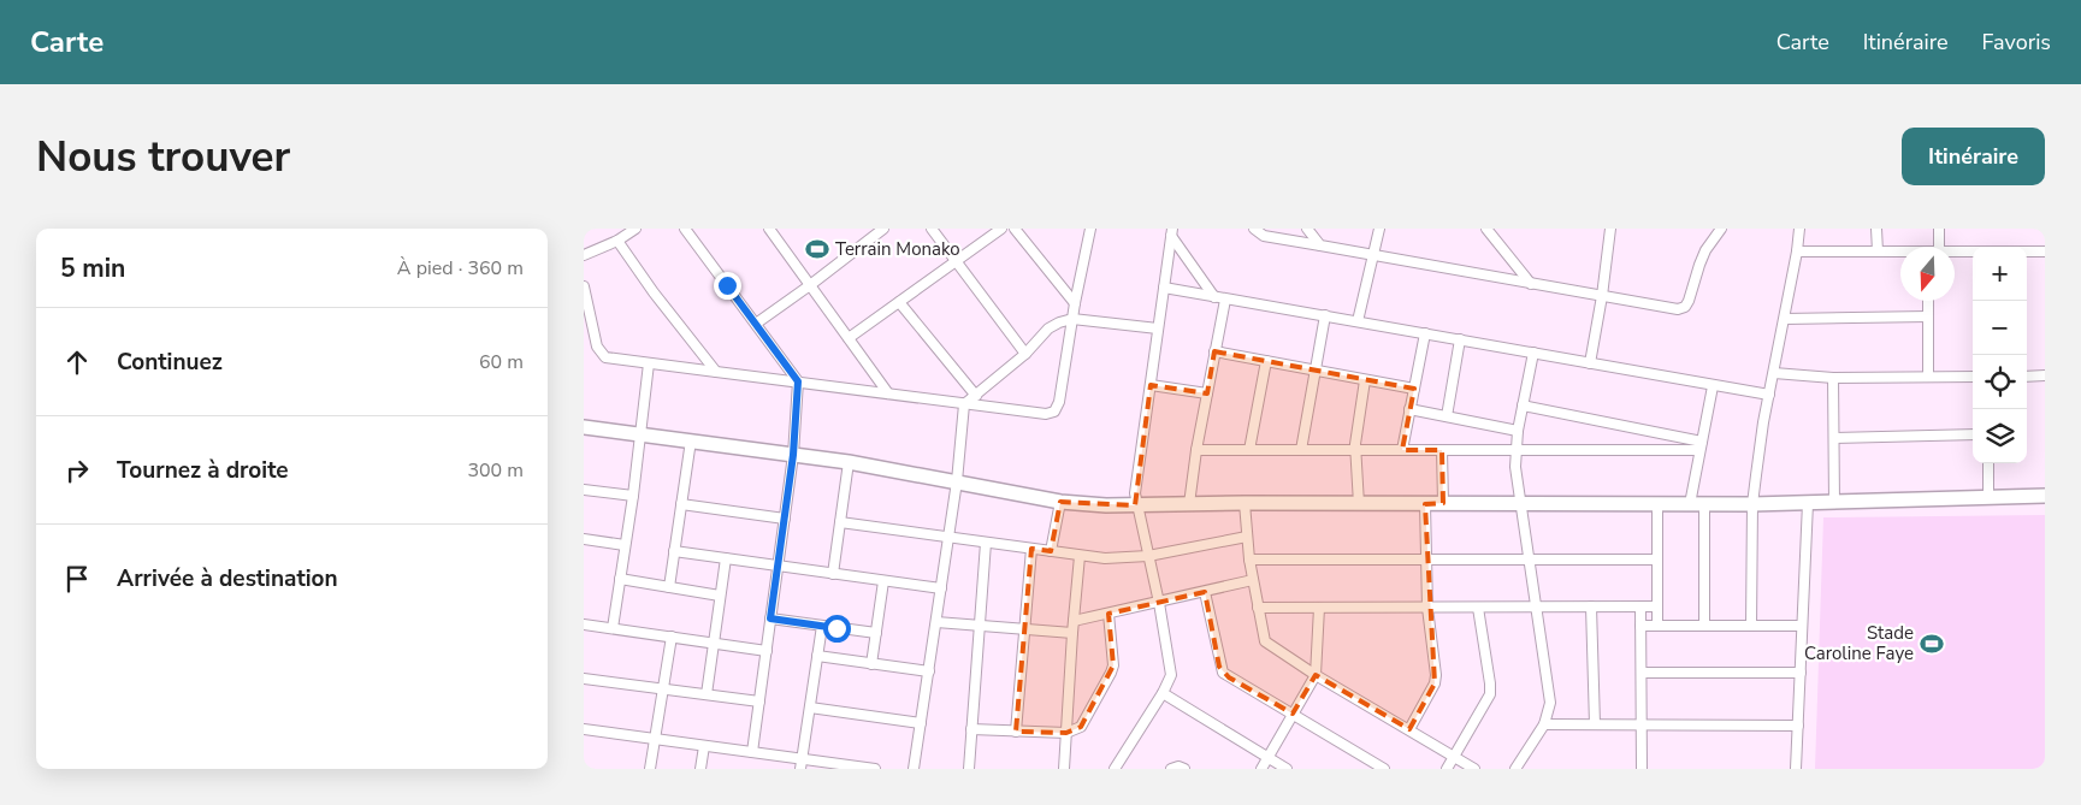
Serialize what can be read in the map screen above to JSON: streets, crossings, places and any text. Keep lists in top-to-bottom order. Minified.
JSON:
{"places":{"sports":["Terrain Monako","Stade Caroline Faye"]},"north":"bottom","page":{"header":"Carte","nav":["Carte","Itinéraire","Favoris"],"buttons":"Itinéraire","title":"Nous trouver","heading":["5 min","À pied · 360 m"],"map_buttons":["+","−"],"list":[["Continuez","60 m"],["Tournez à droite","300 m"],"Arrivée à destination"]}}
